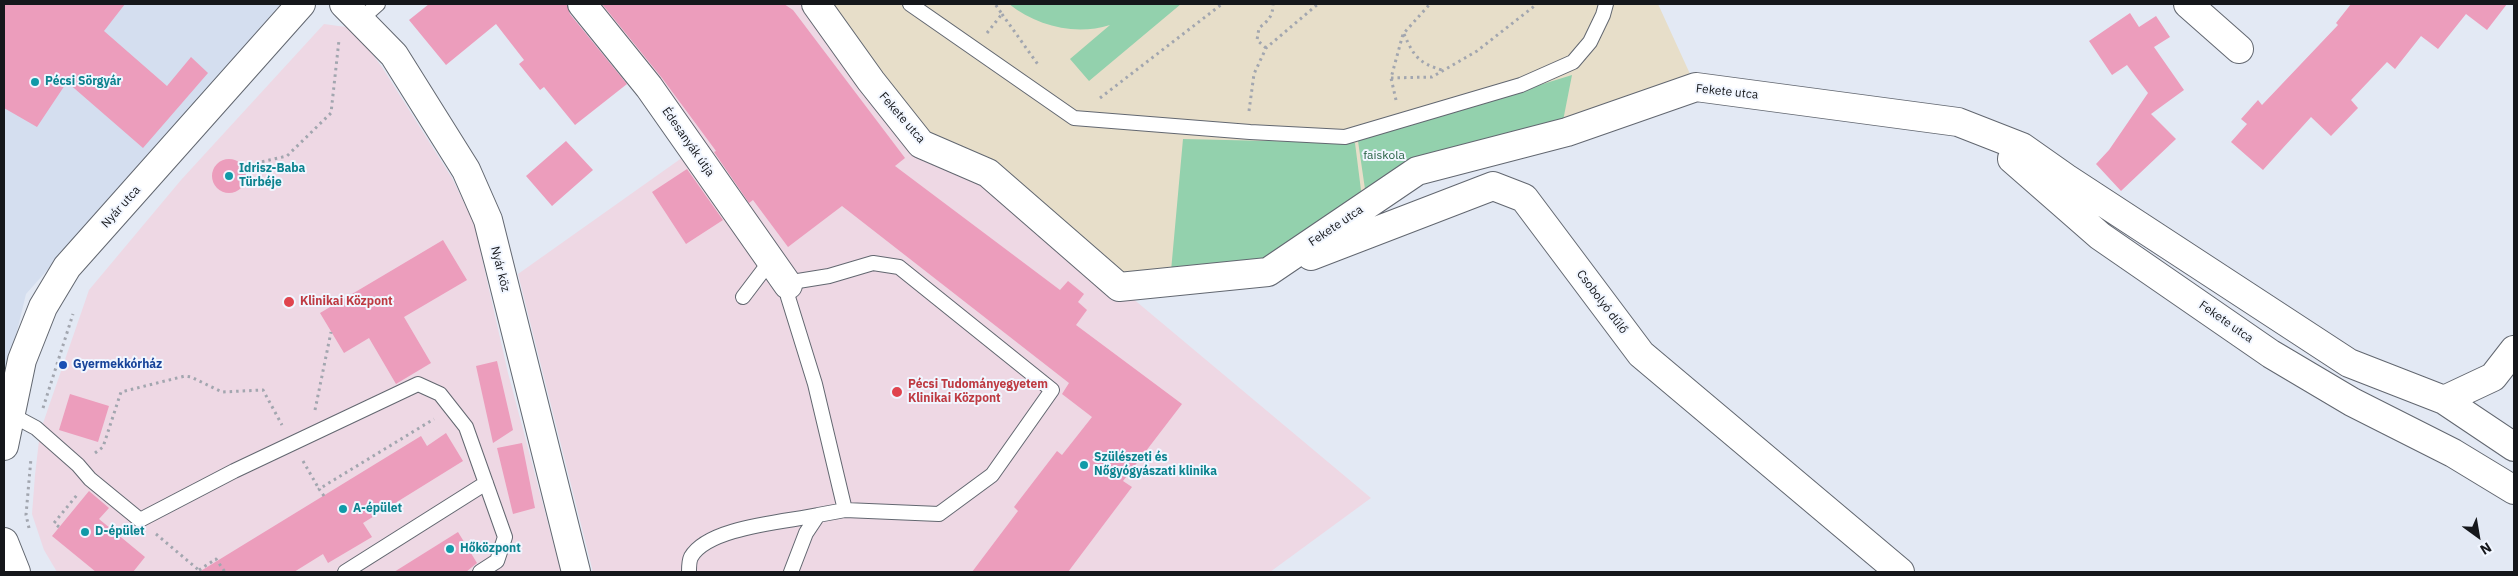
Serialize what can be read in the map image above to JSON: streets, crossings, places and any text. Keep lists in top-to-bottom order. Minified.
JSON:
{"streets":{"street":["Fekete utca","Édesanyák útja","Nyár utca","Nyár köz","Csobolyó dűlő"]},"crossings":[["Fekete utca","Csobolyó dűlő"]],"parks":["faiskola"],"places":["Pécsi Sörgyár","Idrisz-Baba Türbéje","Klinikai Központ","Gyermekkórház","Pécsi Tudományegyetem Klinikai Központ","Szülészeti és Nőgyógyászati klinika","A-épület","D-épület","Hőközpont"],"north":"bottom right"}
